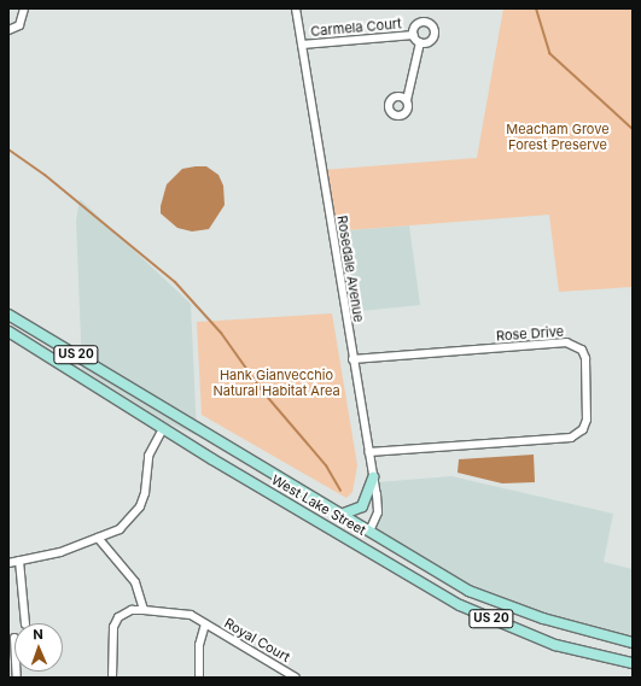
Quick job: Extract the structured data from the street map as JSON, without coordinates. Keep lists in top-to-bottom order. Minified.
{"streets":{"main road":["US 20","West Lake Street"],"street":["Carmela Court","Rosedale Avenue","Rose Drive","Royal Court"]},"crossings":[["Carmela Court","Rosedale Avenue"],["Rosedale Avenue","Rose Drive"],["Rosedale Avenue","West Lake Street"]],"parks":["Meacham Grove Forest Preserve","Hank Gianvecchio Natural Habitat Area"],"north":"top"}
